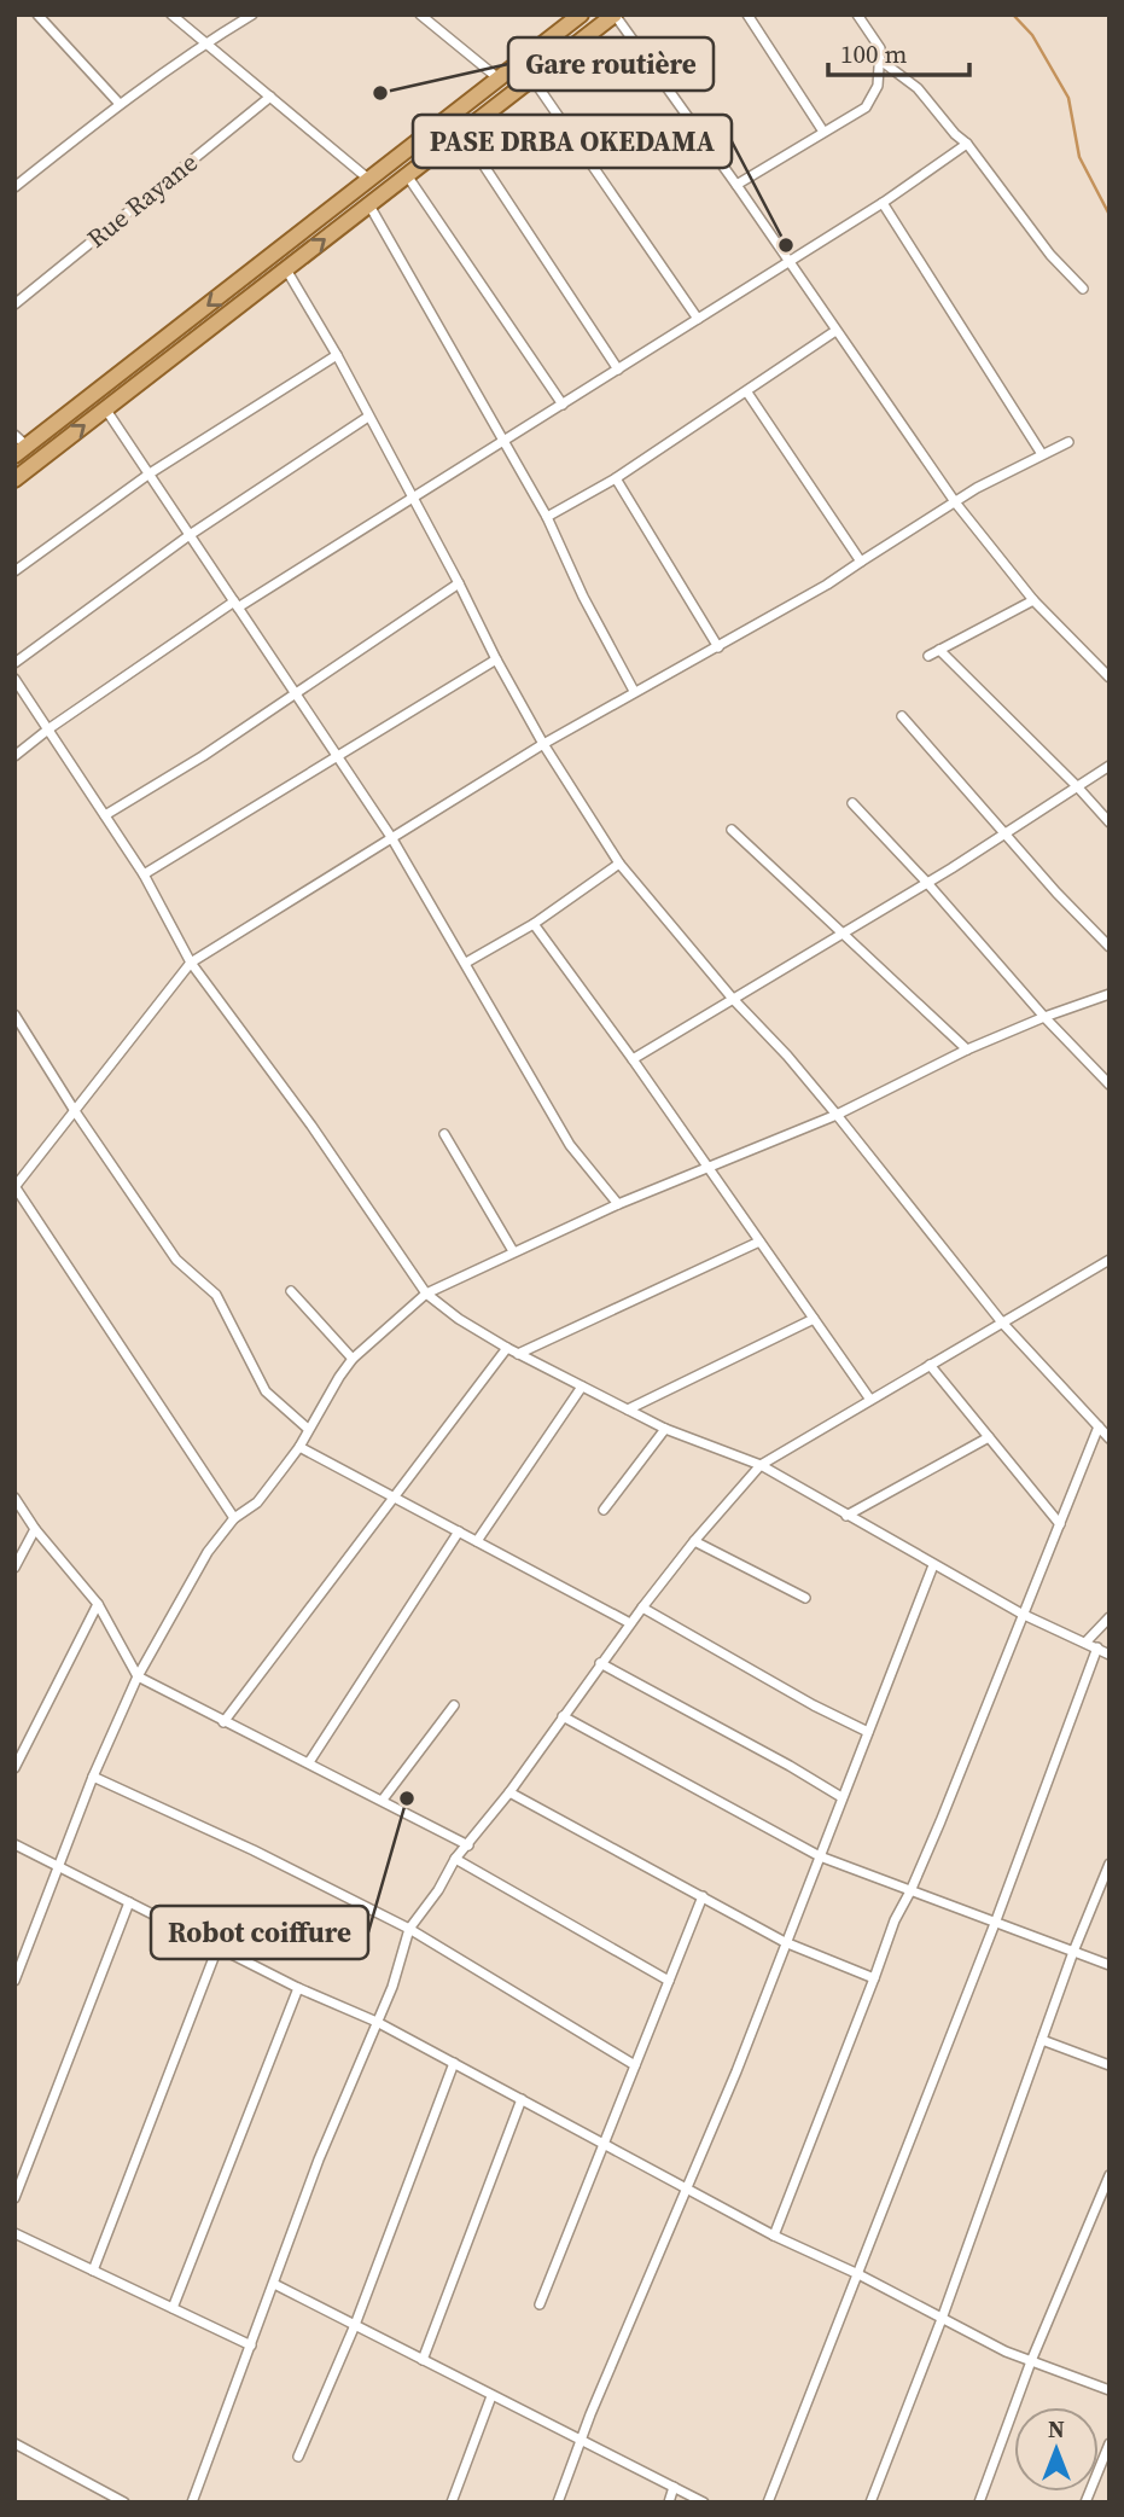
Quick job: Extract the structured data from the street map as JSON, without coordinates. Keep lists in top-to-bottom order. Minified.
{"streets":{"street":["Rue Rayane"]},"places":["Gare routière","PASE DRBA OKEDAMA","Robot coiffure"],"scale_bar":"100 m","north":"top"}
